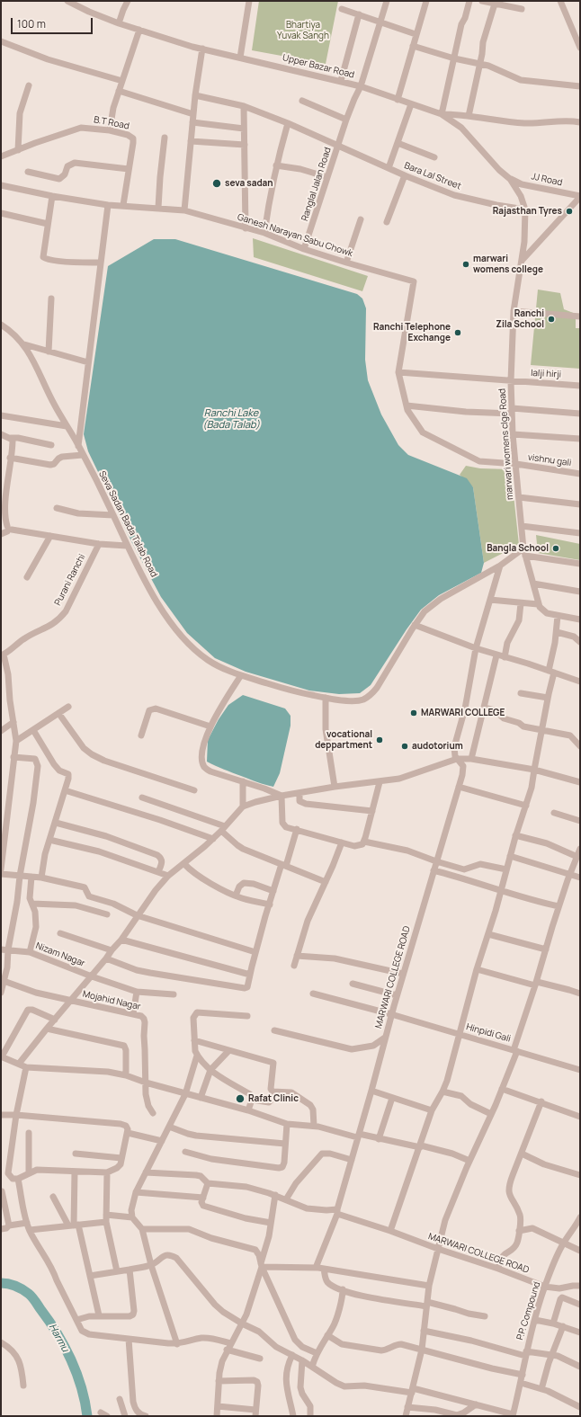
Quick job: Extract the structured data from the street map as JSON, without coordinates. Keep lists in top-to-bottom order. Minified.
{"streets":{"street":["Upper Bazar Road","B.T Road","Bara Lal Street","JJ Road","Ranglal Jalan Road","Ganesh Narayan Sabu Chowk","lalji hirji","marwari womens clge Road","vishnu gali","Seva Sadan Bada Talab Road","Purani Ranchi","Nizam Nagar","MARWARI COLLEGE ROAD","Mojahid Nagar","Hinpidi Gali","P.P. Compound"]},"crossings":[["Upper Bazar Road","Bara Lal Street"],["Upper Bazar Road","JJ Road"],["Upper Bazar Road","Ranglal Jalan Road"],["Upper Bazar Road","marwari womens clge Road"],["B.T Road","Ganesh Narayan Sabu Chowk"],["Bara Lal Street","Ranglal Jalan Road"],["Bara Lal Street","marwari womens clge Road"],["Ranglal Jalan Road","Ganesh Narayan Sabu Chowk"],["Ganesh Narayan Sabu Chowk","lalji hirji"],["Ganesh Narayan Sabu Chowk","vishnu gali"],["lalji hirji","marwari womens clge Road"],["lalji hirji","vishnu gali"],["marwari womens clge Road","vishnu gali"],["Seva Sadan Bada Talab Road","MARWARI COLLEGE ROAD"],["MARWARI COLLEGE ROAD","Hinpidi Gali"],["MARWARI COLLEGE ROAD","P.P. Compound"]],"water":["Ranchi Lake (Bada Talab)","Harmu"],"parks":["Bhartiya Yuvak Sangh"],"places":["seva sadan","Rajasthan Tyres","marwari womens college","Ranchi Zila School","Ranchi Telephone Exchange","Bangla School","MARWARI COLLEGE","vocational deppartment","audotorium","Rafat Clinic"],"scale_bar":"100 m"}
